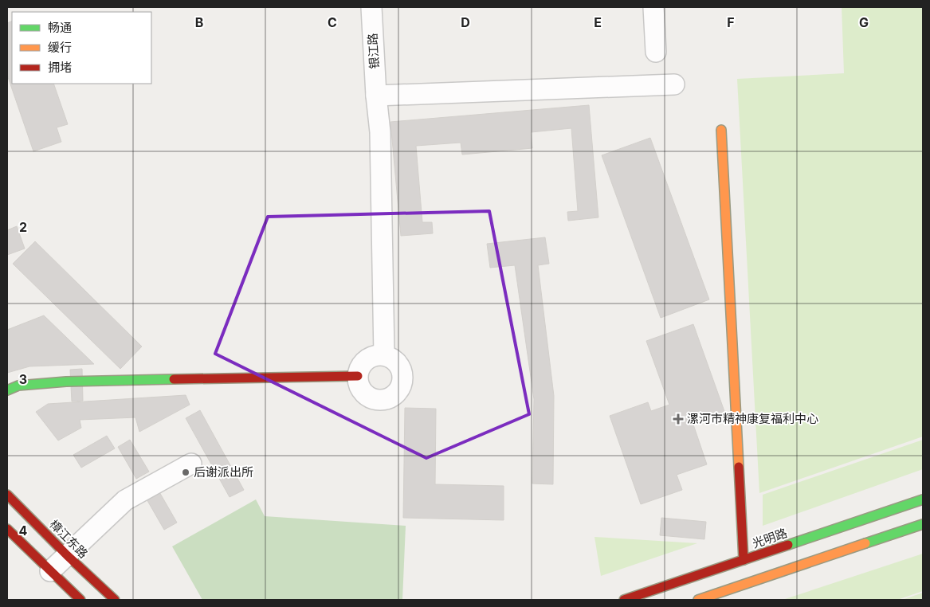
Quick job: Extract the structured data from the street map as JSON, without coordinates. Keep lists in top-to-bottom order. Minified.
{"streets":{"street":["银江路","光明路","樟江东路"]},"places":{"health":["漯河市精神康复福利中心"],"other":["后谢派出所"]},"legend":["畅通","缓行","拥堵"],"grid":{"columns":["B","C","D","E","F","G"],"rows":["2","3","4"]}}
